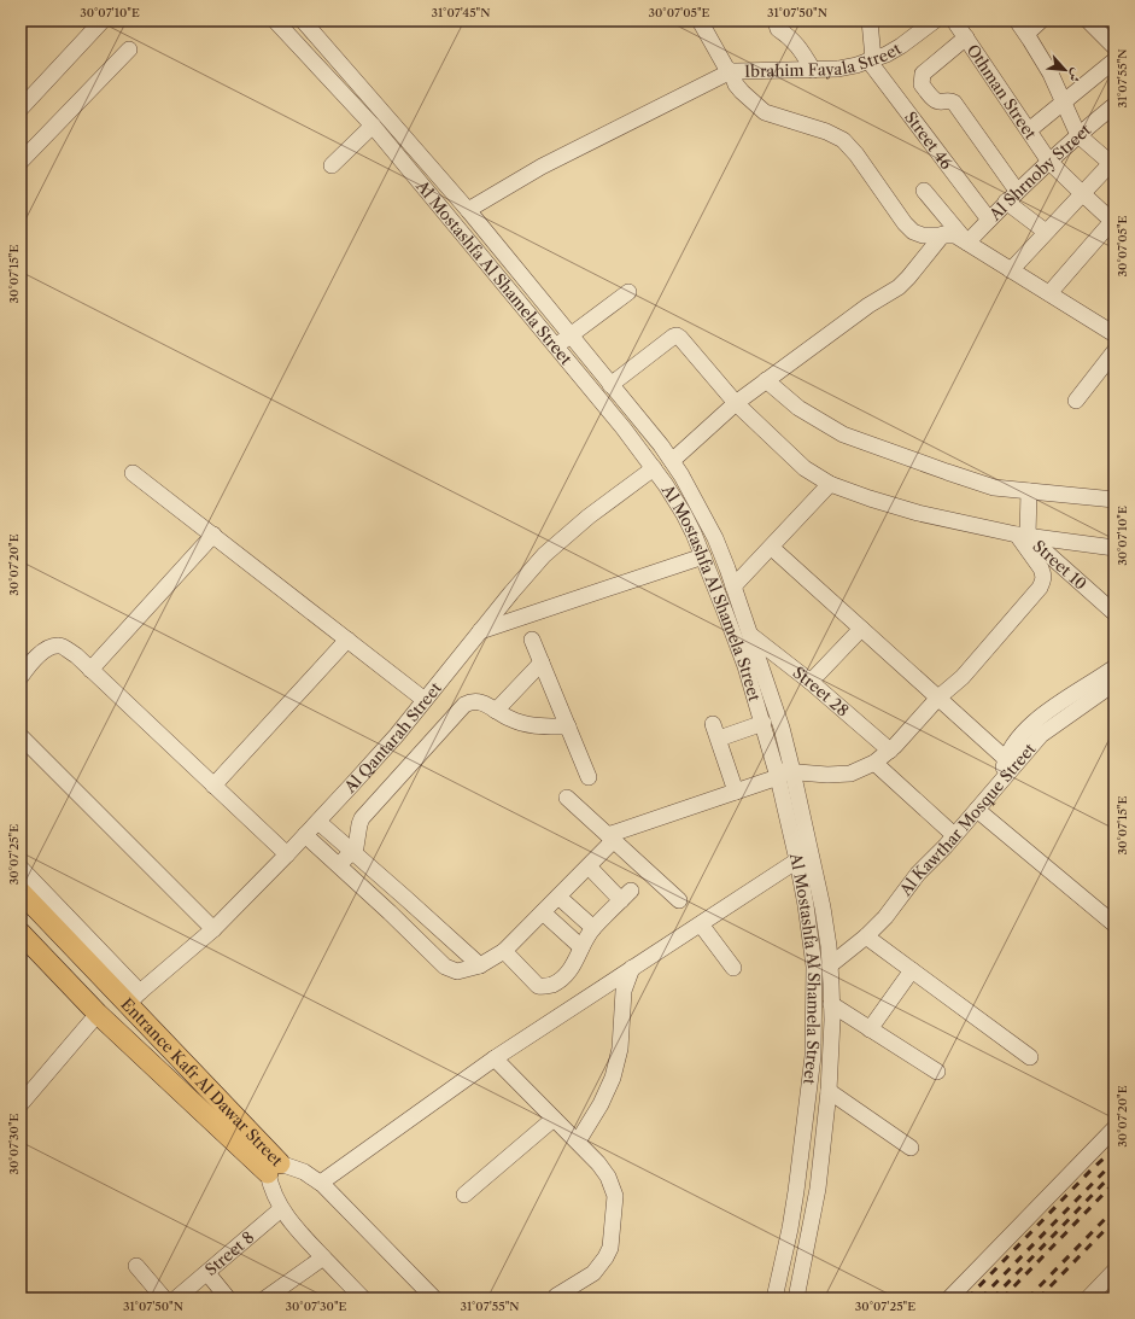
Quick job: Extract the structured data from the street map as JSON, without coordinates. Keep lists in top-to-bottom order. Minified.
{"streets":{"main road":["Entrance Kafr Al Dawar Street"],"street":["Ibrahim Fayala Street","Othman Street","Street 46","Al Shrnoby Street","Al Mostashfa Al Shamela Street","Street 10","Street 28","Al Qantarah Street","Al Kawthar Mosque Street","Street 8"]},"crossings":[["Ibrahim Fayala Street","Street 46"],["Othman Street","Al Shrnoby Street"],["Street 46","Al Shrnoby Street"],["Al Mostashfa Al Shamela Street","Street 28"],["Al Mostashfa Al Shamela Street","Al Qantarah Street"],["Al Mostashfa Al Shamela Street","Al Kawthar Mosque Street"],["Al Qantarah Street","Entrance Kafr Al Dawar Street"],["Entrance Kafr Al Dawar Street","Street 8"]],"north":"bottom right","coordinates":["30°07'10\"E","31°07'45\"N","30°07'05\"E","31°07'50\"N","31°07'55\"N","30°07'15\"E","30°07'20\"E","30°07'25\"E","30°07'30\"E"]}
